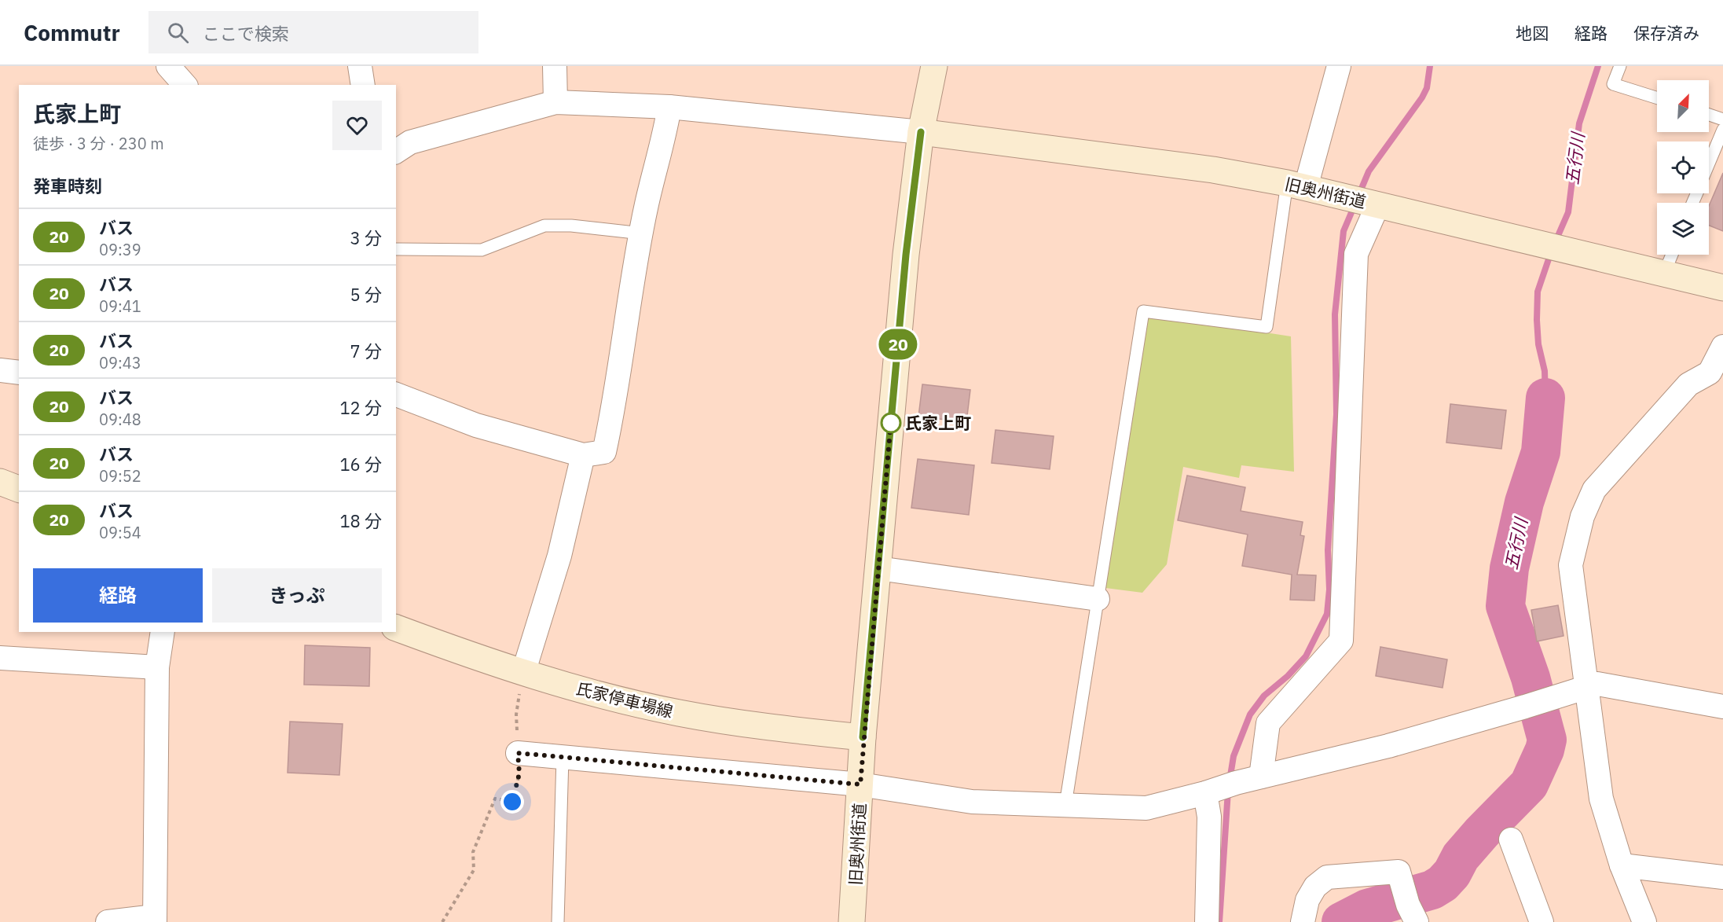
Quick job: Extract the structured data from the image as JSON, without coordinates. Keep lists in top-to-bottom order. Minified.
{"streets":{"main road":["旧奥州街道","氏家停車場線"]},"crossings":[["旧奥州街道","氏家停車場線"]],"water":["五行川"],"places":["氏家上町"],"lines":["bus line 20"],"north":"top right","page":{"header":"Commutr","search":"ここで検索","nav":["地図","経路","保存済み"],"on_map":"20","heading":[["氏家上町","徒歩 · 3 分 · 230 m"],"発車時刻"],"list":[{"mark":"20","name":"バス","note":"09:39","value":"3 分"},{"mark":"20","name":"バス","note":"09:41","value":"5 分"},{"mark":"20","name":"バス","note":"09:43","value":"7 分"},{"mark":"20","name":"バス","note":"09:48","value":"12 分"},{"mark":"20","name":"バス","note":"09:52","value":"16 分"},{"mark":"20","name":"バス","note":"09:54","value":"18 分"}],"buttons":["経路","きっぷ"]}}
